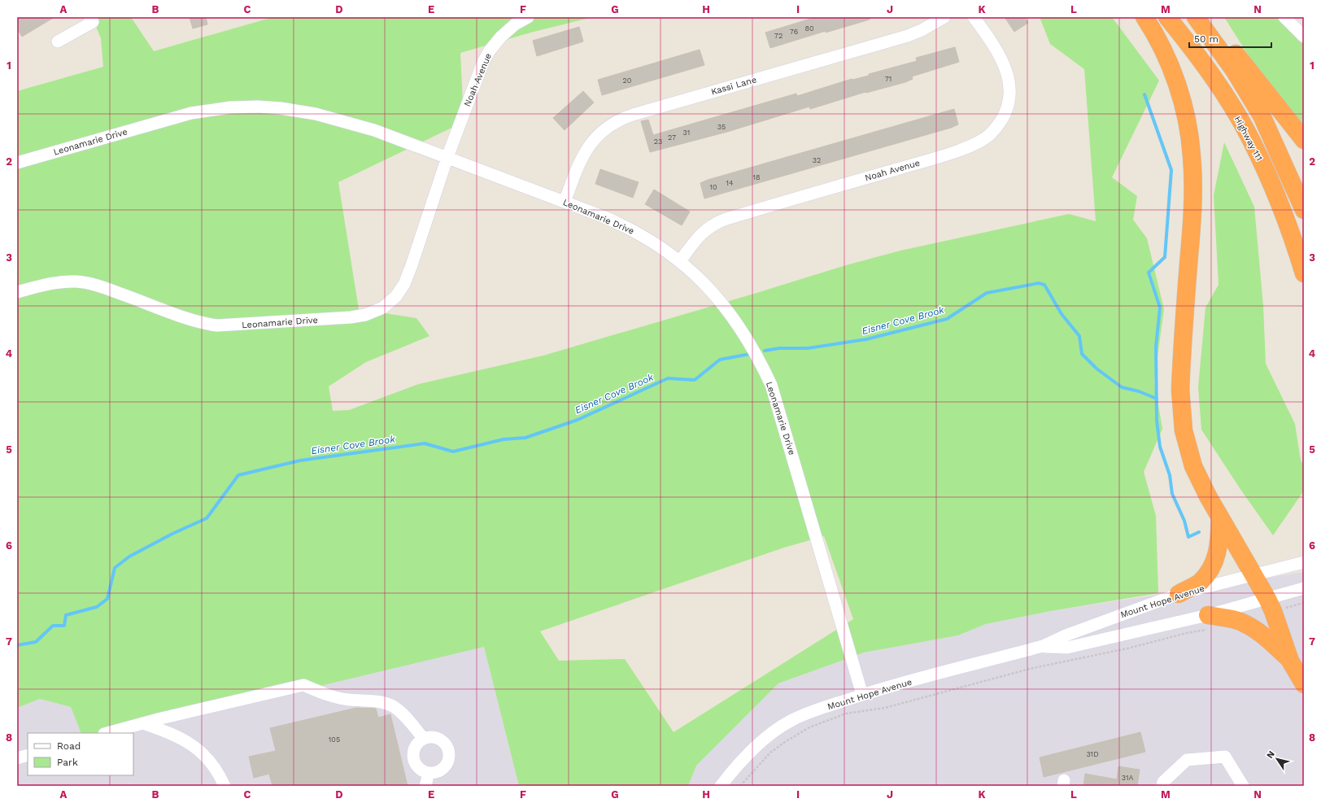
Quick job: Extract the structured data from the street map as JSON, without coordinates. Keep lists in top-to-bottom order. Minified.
{"streets":{"highway":["Highway 111"],"street":["Noah Avenue","Kassi Lane","Leonamarie Drive","Mount Hope Avenue"]},"crossings":[["Noah Avenue","Leonamarie Drive"],["Kassi Lane","Leonamarie Drive"],["Leonamarie Drive","Mount Hope Avenue"]],"water":["Eisner Cove Brook"],"house_numbers":["80","76","72","71","20","35","31","27","23","32","18","14","10","105","31D","31A"],"legend":["Road","Park"],"scale_bar":"50 m","north":"top left","grid":{"columns":["A","B","C","D","E","F","G","H","I","J","K","L","M","N"],"rows":["1","2","3","4","5","6","7","8"]}}
